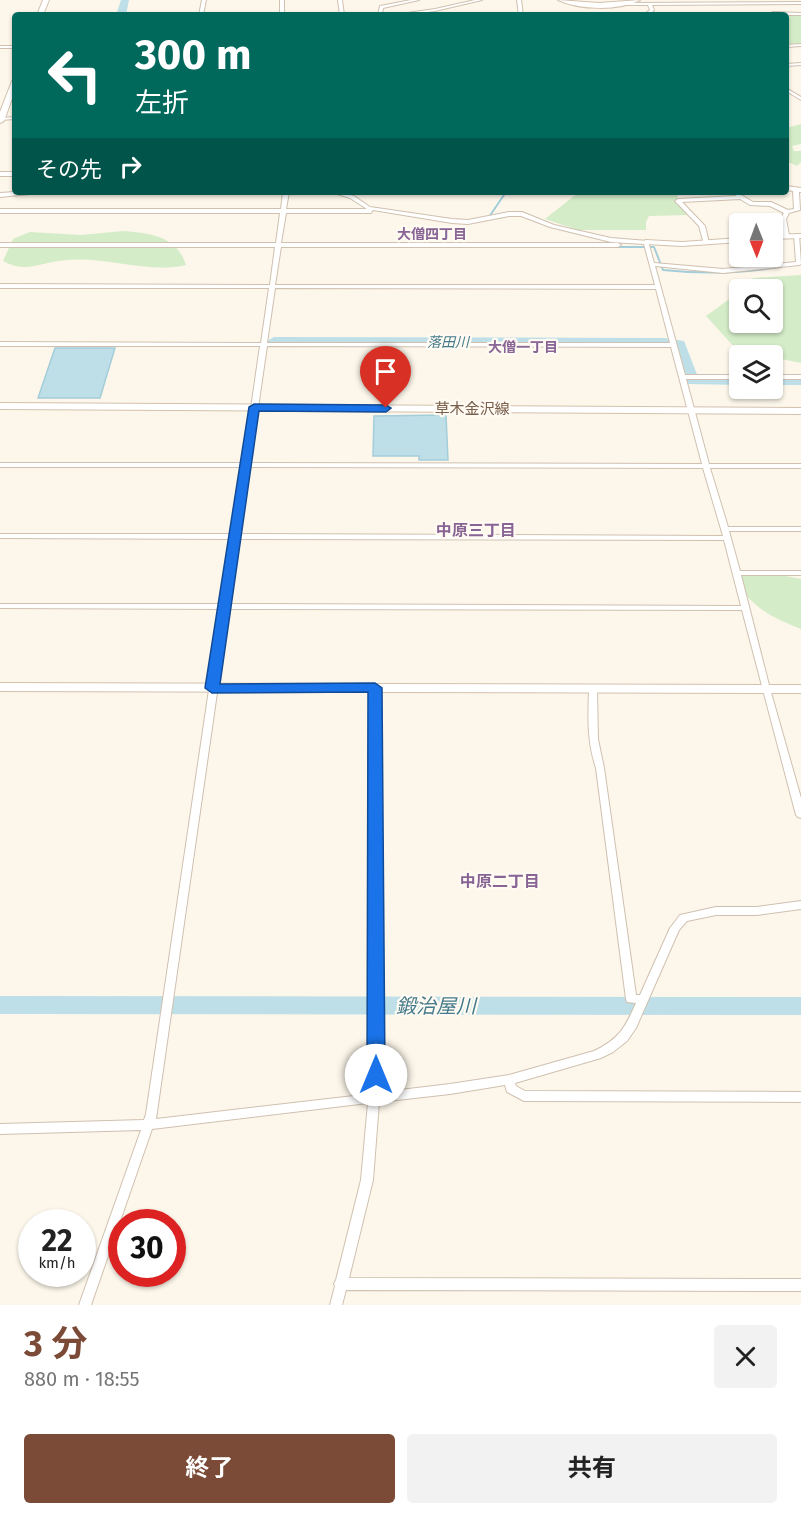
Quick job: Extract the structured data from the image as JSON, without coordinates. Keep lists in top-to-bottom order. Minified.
{"streets":{"street":["草木金沢線"]},"districts":["大僧四丁目","大僧一丁目","中原三丁目","中原二丁目"],"water":["落田川","鍛治屋川"],"north":"bottom","page":{"turn":["300 m","左折"],"then":"その先","speed":"22 km/h","limit":"30","heading":["3 分","880 m · 18:55"],"buttons":["終了","共有"]}}
